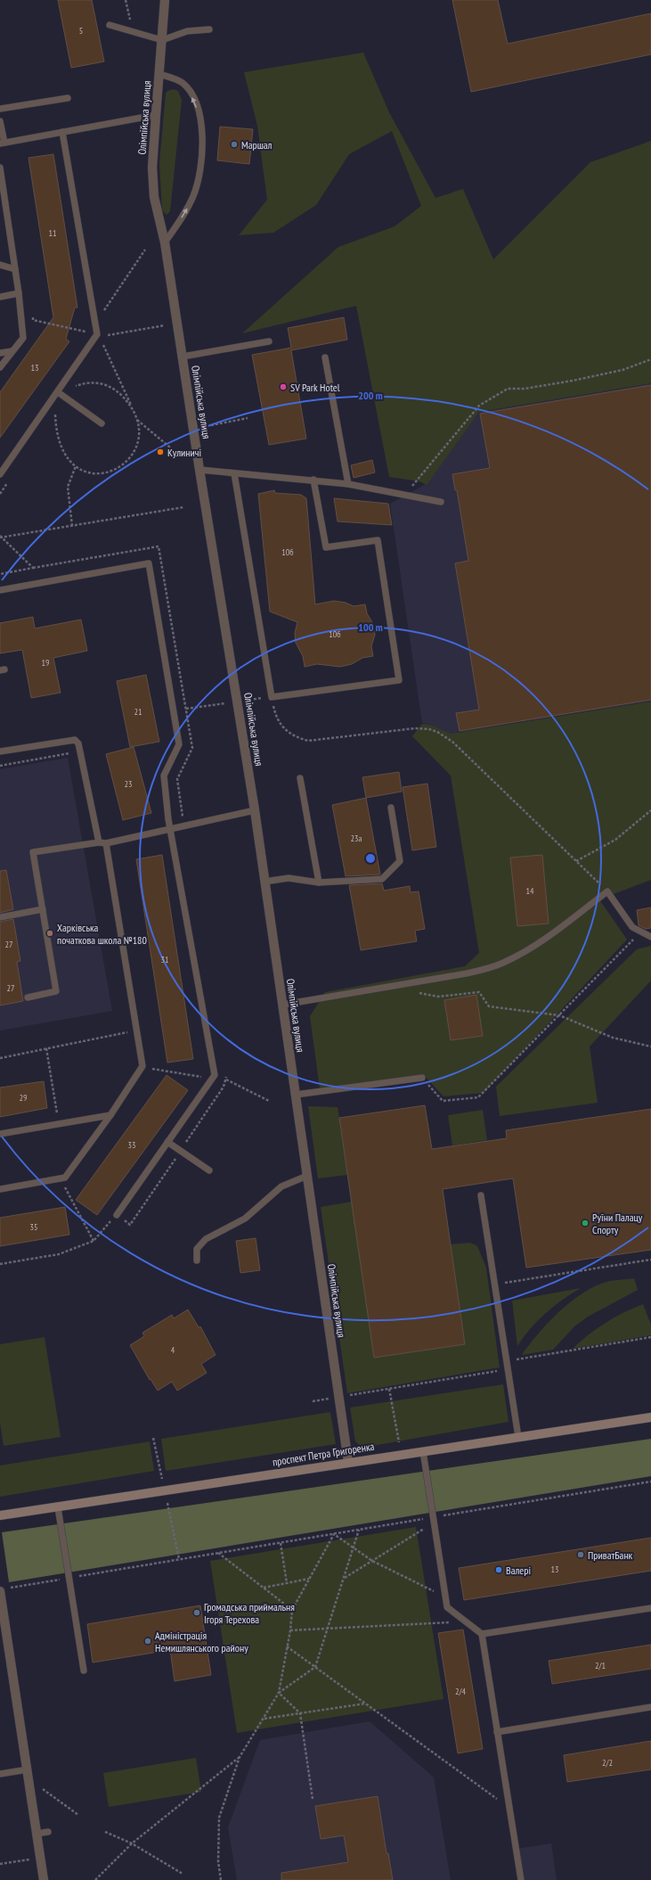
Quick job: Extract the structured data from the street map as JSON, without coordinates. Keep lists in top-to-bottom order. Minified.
{"streets":{"main road":["проспект Петра Григоренка"],"street":["Олімпійська вулиця"]},"crossings":[["Олімпійська вулиця","проспект Петра Григоренка"]],"places":["Маршал","SV Park Hotel","Кулиничі","Харківська початкова школа №180","Руїни Палацу Спорту","ПриватБанк","Валері","Громадська приймальня Ігоря Терехова","Адміністрація Немишлянського району"],"house_numbers":["5","11","13","10б","10б","19","21","23","23а","14","27","31","27","29","33","35","4","13","2/1","2/4","2/2"],"rings":["200 m","100 m"]}
